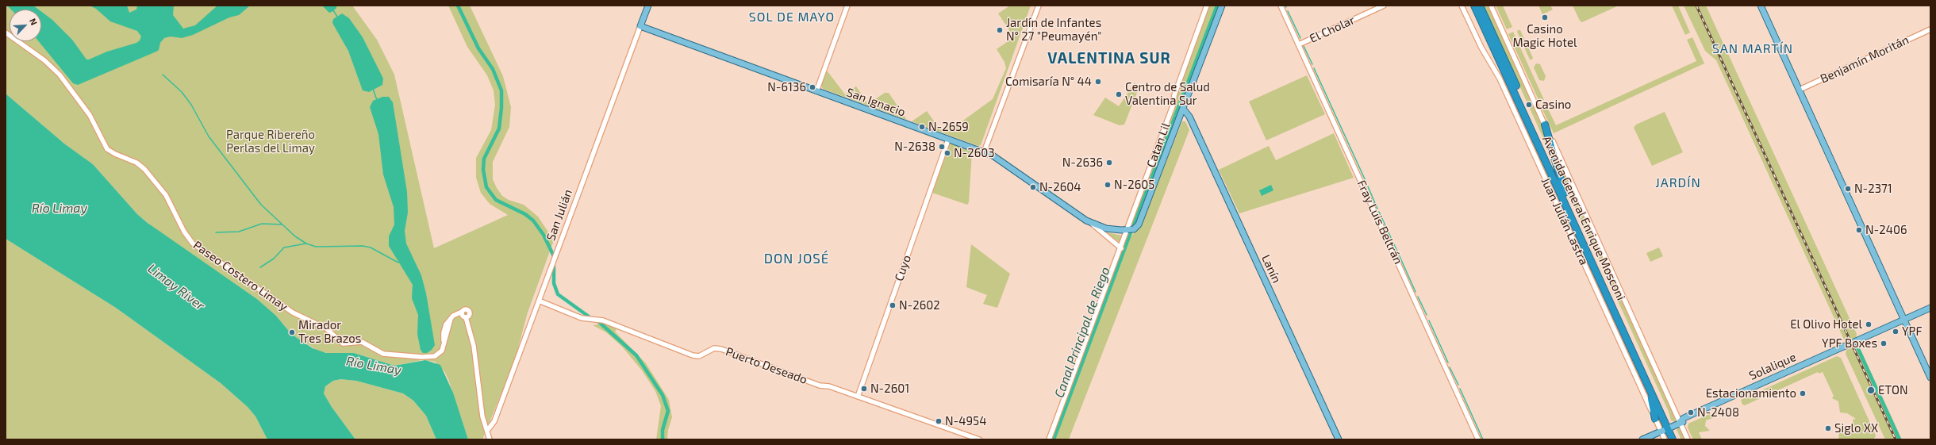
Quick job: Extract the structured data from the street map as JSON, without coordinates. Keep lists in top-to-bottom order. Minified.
{"streets":{"highway":["Avenida General Enrique Mosconi"],"main road":["San Ignacio","San Julián","Lanín","Solalique"],"street":["El Cholar","Benjamín Moritán","Catan Lil","Juan Julián Lastra","Fray Luis Beltrán","Cuyo","Paseo Costero Limay","Puerto Deseado"]},"crossings":[["El Cholar","Fray Luis Beltrán"],["San Ignacio","Catan Lil"],["San Ignacio","San Julián"],["San Ignacio","Cuyo"],["San Julián","Paseo Costero Limay"],["San Julián","Puerto Deseado"],["Avenida General Enrique Mosconi","Solalique"],["Juan Julián Lastra","Solalique"],["Cuyo","Puerto Deseado"]],"districts":["SOL DE MAYO","SAN MARTÍN","VALENTINA SUR","JARDÍN","DON JOSÉ"],"water":["Río Limay","Limay River","Canal Principal de Riego"],"parks":["Parque Ribereño Perlas del Limay"],"places":["Casino Magic Hotel","Jardín de Infantes N° 27 \"Peumayén\"","Comisaría N° 44","N-6136","Centro de Salud Valentina Sur","Casino","N-2659","N-2638","N-2603","N-2636","N-2605","N-2604","N-2371","N-2406","N-2602","El Olivo Hotel","YPF","Mirador Tres Brazos","YPF Boxes","N-2601","ETON","Estacionamiento","N-2408","N-4954","Siglo XX"],"north":"top right"}
